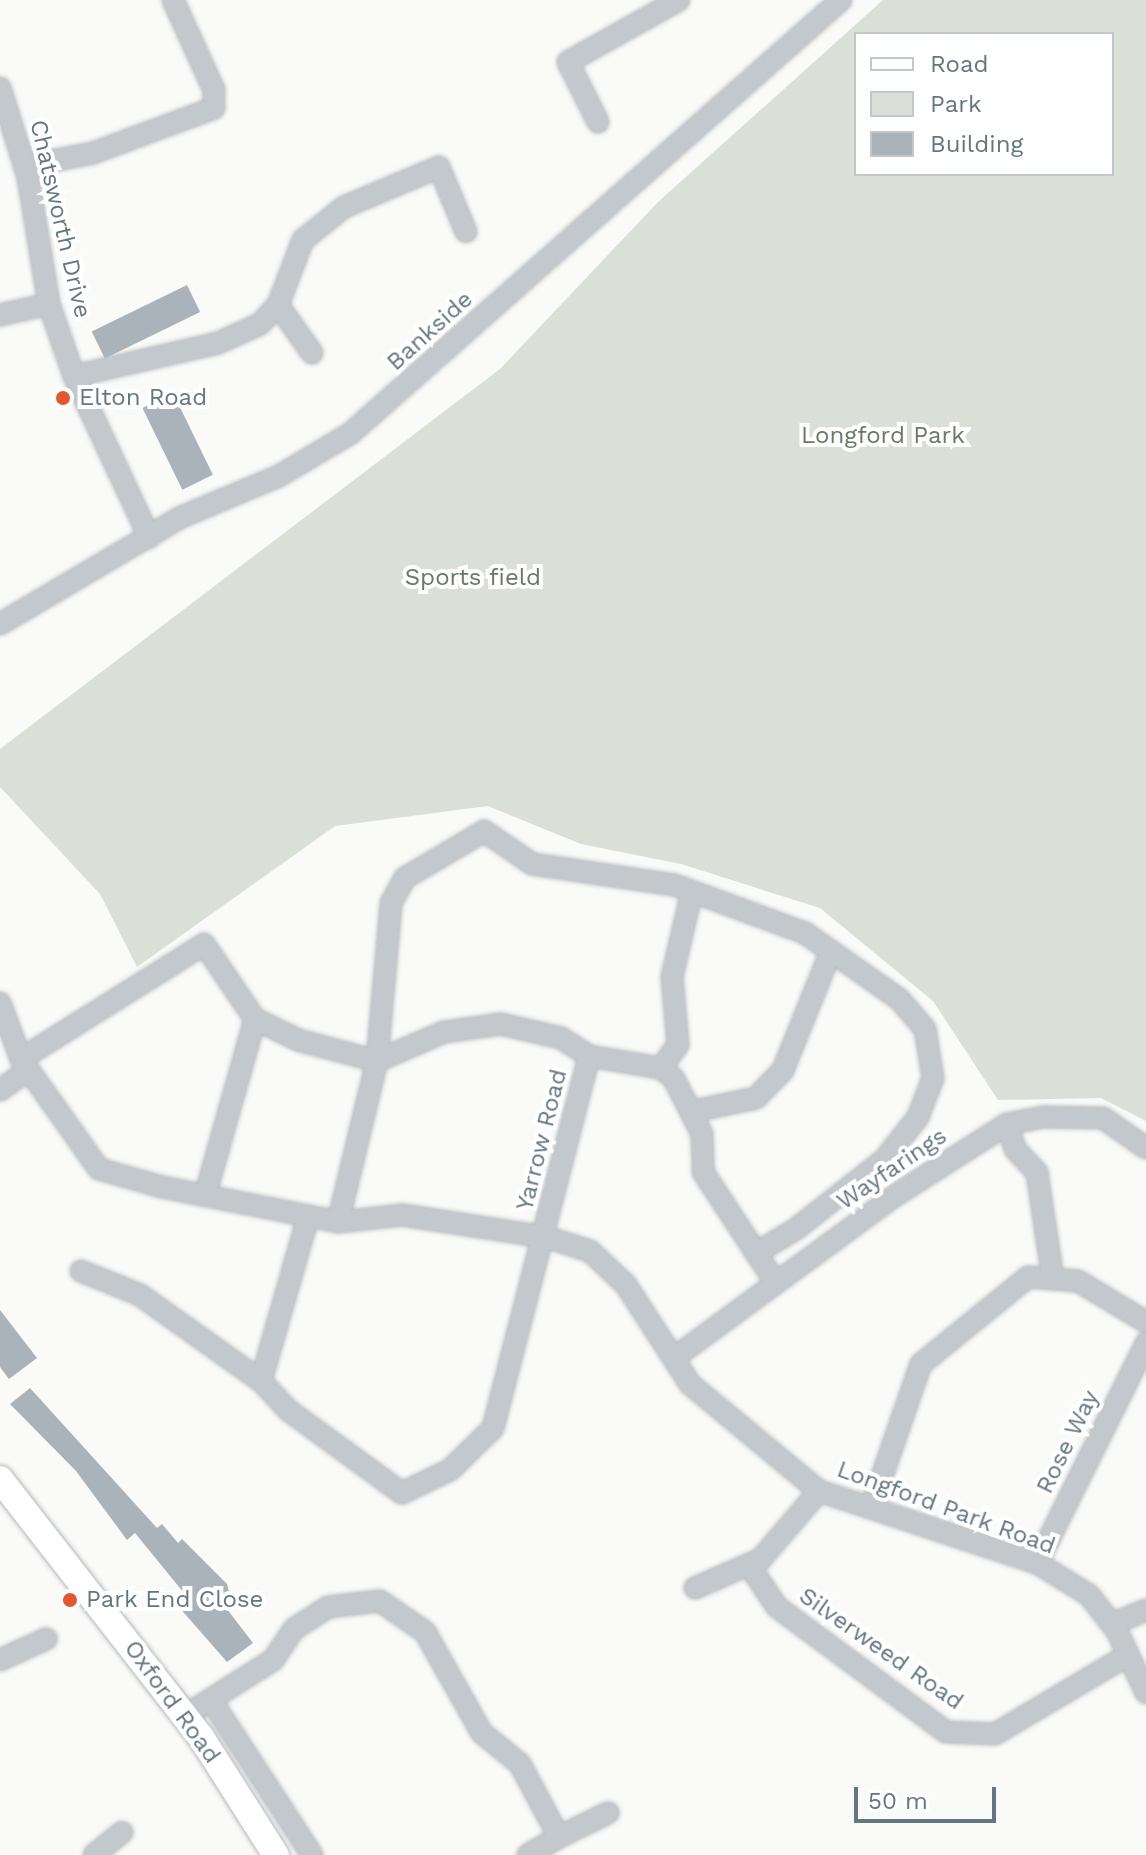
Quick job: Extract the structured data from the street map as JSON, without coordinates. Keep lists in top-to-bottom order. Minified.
{"streets":{"main road":["Oxford Road"],"street":["Chatsworth Drive","Bankside","Yarrow Road","Wayfarings","Rose Way","Longford Park Road","Silverweed Road"]},"crossings":[["Chatsworth Drive","Bankside"],["Yarrow Road","Longford Park Road"],["Wayfarings","Longford Park Road"],["Rose Way","Longford Park Road"],["Longford Park Road","Silverweed Road"]],"parks":["Longford Park","Sports field"],"places":["Elton Road","Park End Close"],"legend":["Road","Park","Building"],"scale_bar":"50 m"}
